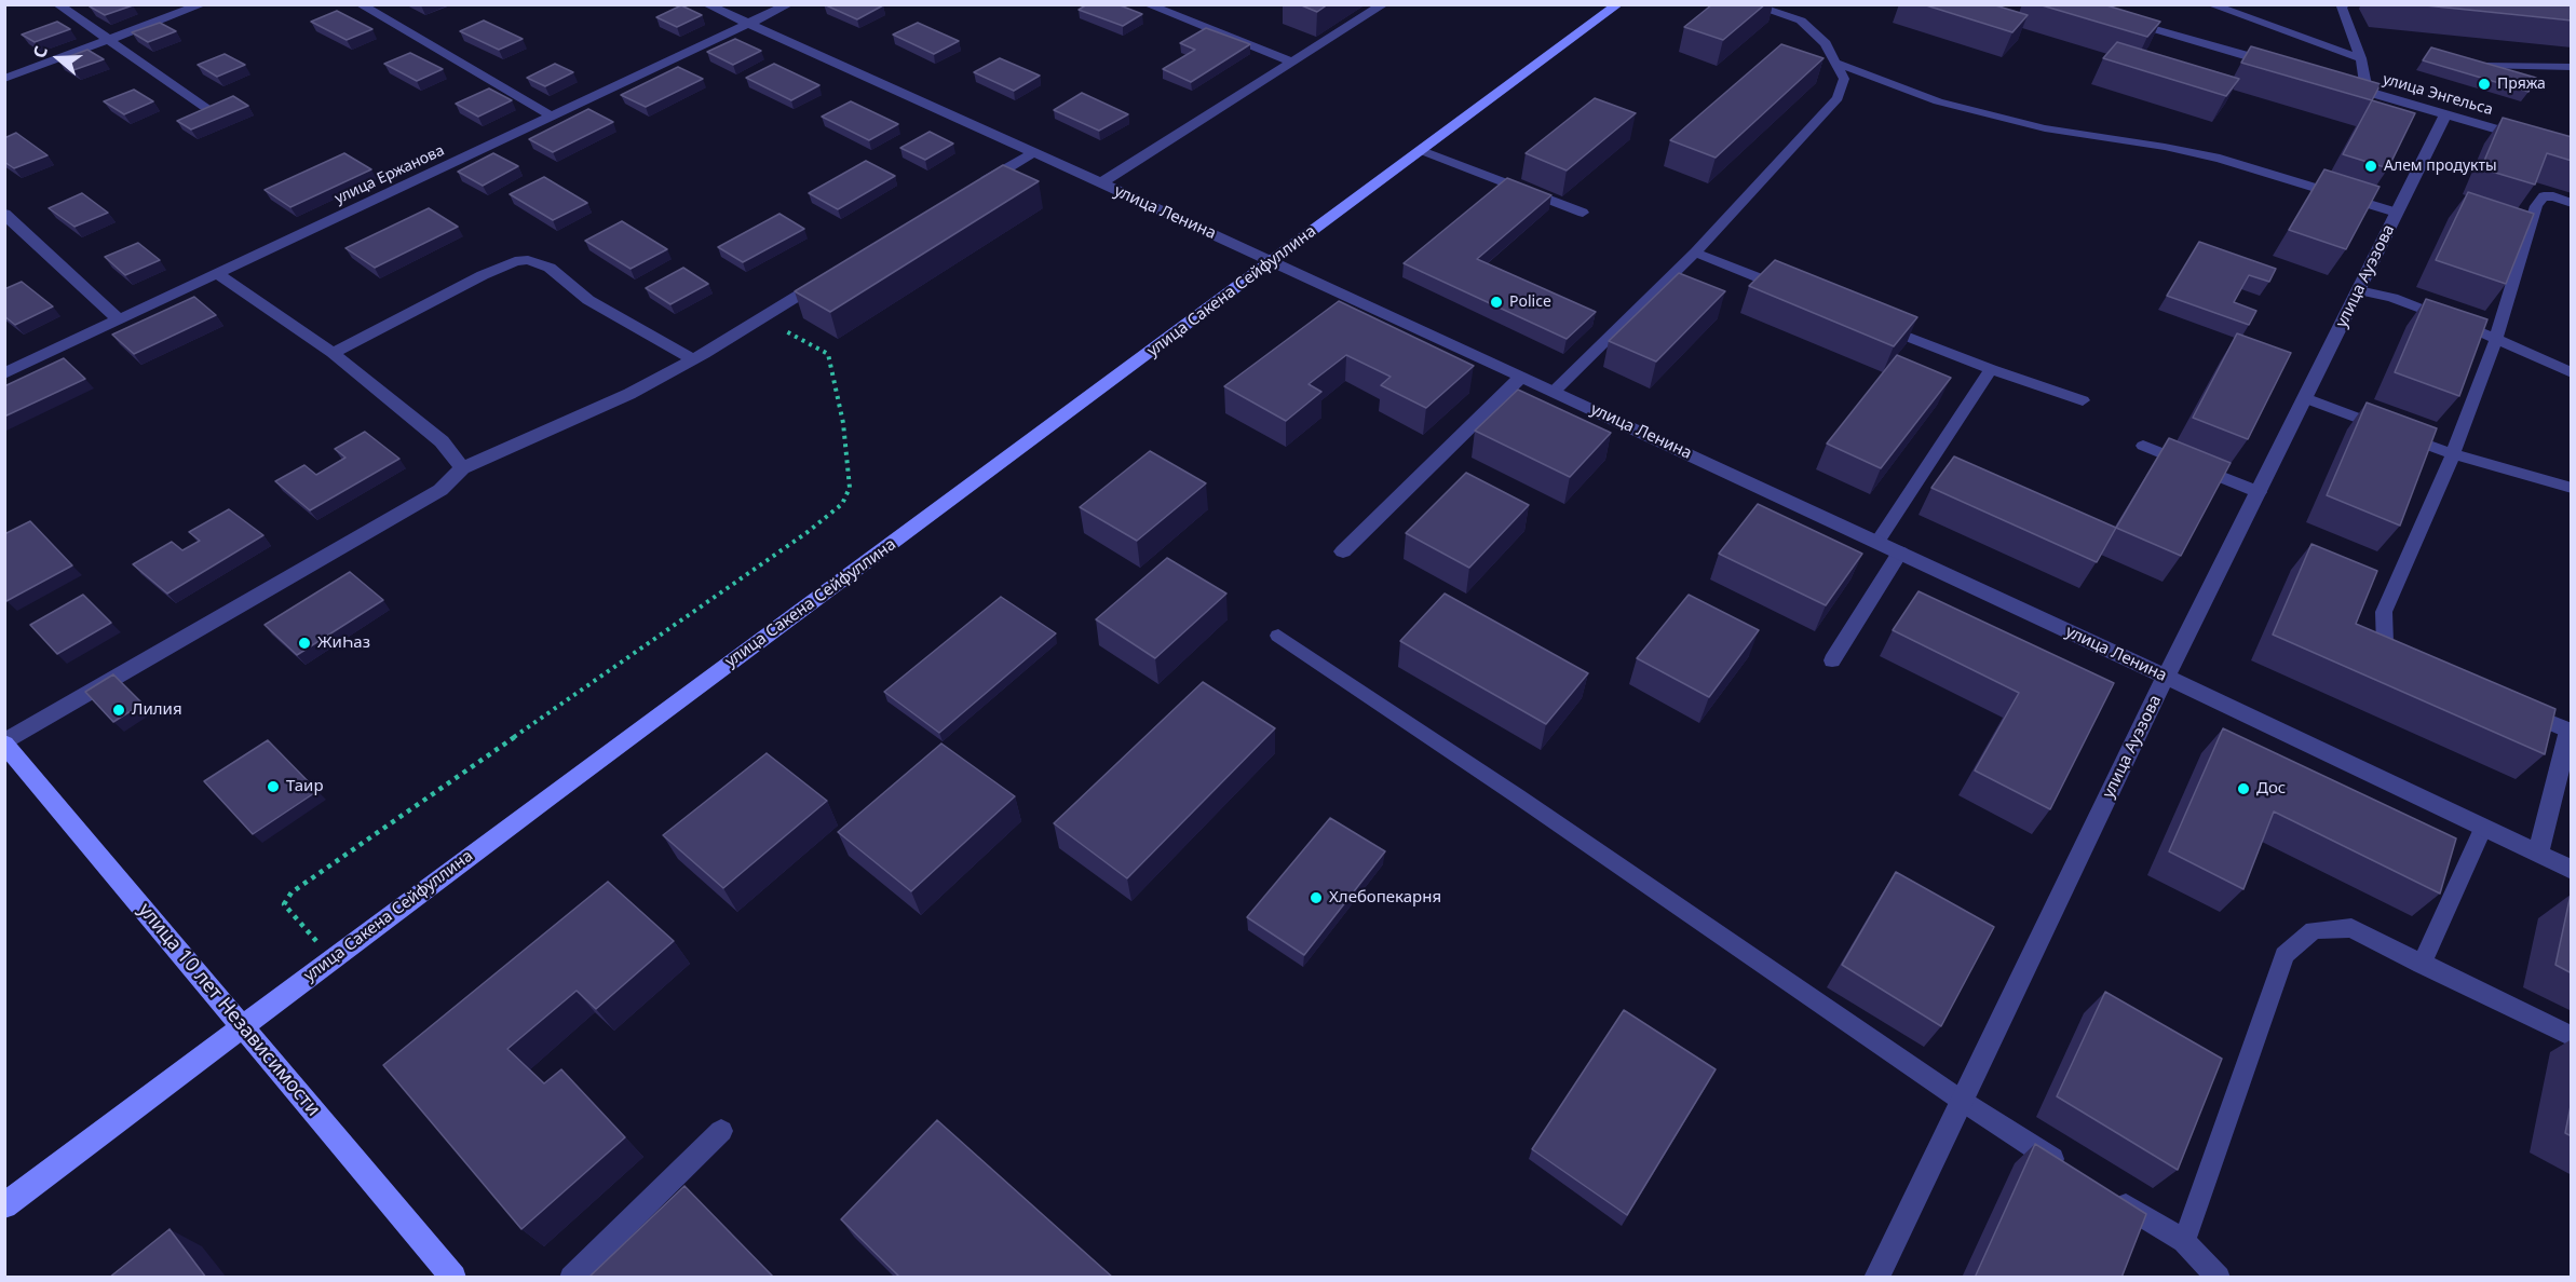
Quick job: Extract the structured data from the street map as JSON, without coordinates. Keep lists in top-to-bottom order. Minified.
{"streets":{"street":["улица Энгельса","улица Ержанова","улица Ленина","улица Ауэзова","улица Сакена Сейфуллина","улица 10 лет Независимости"]},"crossings":[["улица Энгельса","улица Ауэзова"],["улица Ержанова","улица Ленина"],["улица Ленина","улица Ауэзова"],["улица Ленина","улица Сакена Сейфуллина"],["улица Сакена Сейфуллина","улица 10 лет Независимости"]],"places":["Пряжа","Алем продукты","Police","ЖиҺаз","Лилия","Таир","Дос","Хлебопекарня"],"north":"left"}
